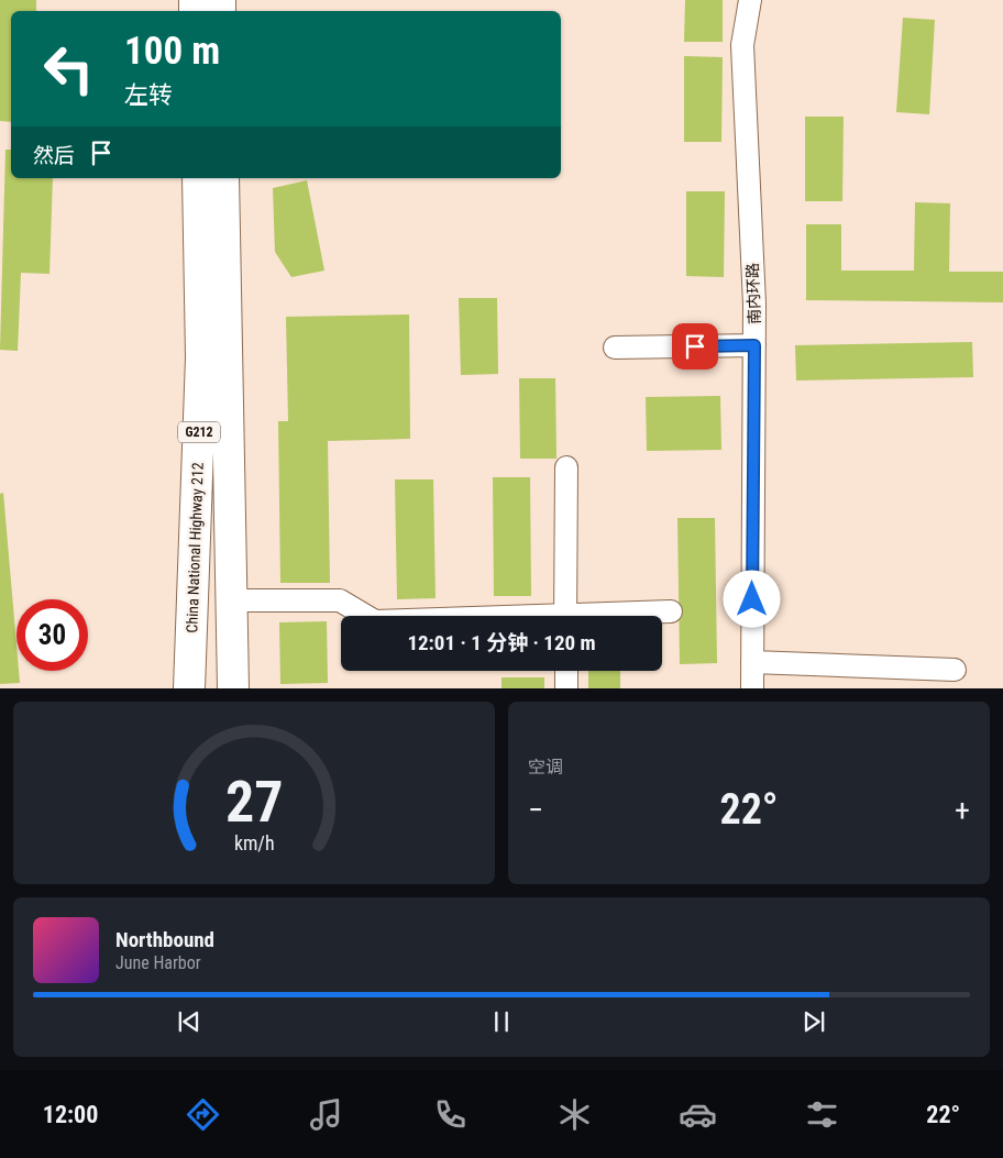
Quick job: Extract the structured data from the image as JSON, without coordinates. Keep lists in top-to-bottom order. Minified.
{"streets":{"highway":["G212","China National Highway 212"],"street":["南内环路"]},"page":{"turn":["100 m","左转"],"then":"然后","limit":"30","trip":"12:01 · 1 分钟 · 120 m","tile":"空调","heat":["−","22°","+"],"song":["Northbound","June Harbor"],"tabs":["12:00","22°"],"gauge":["27","km/h"]}}
